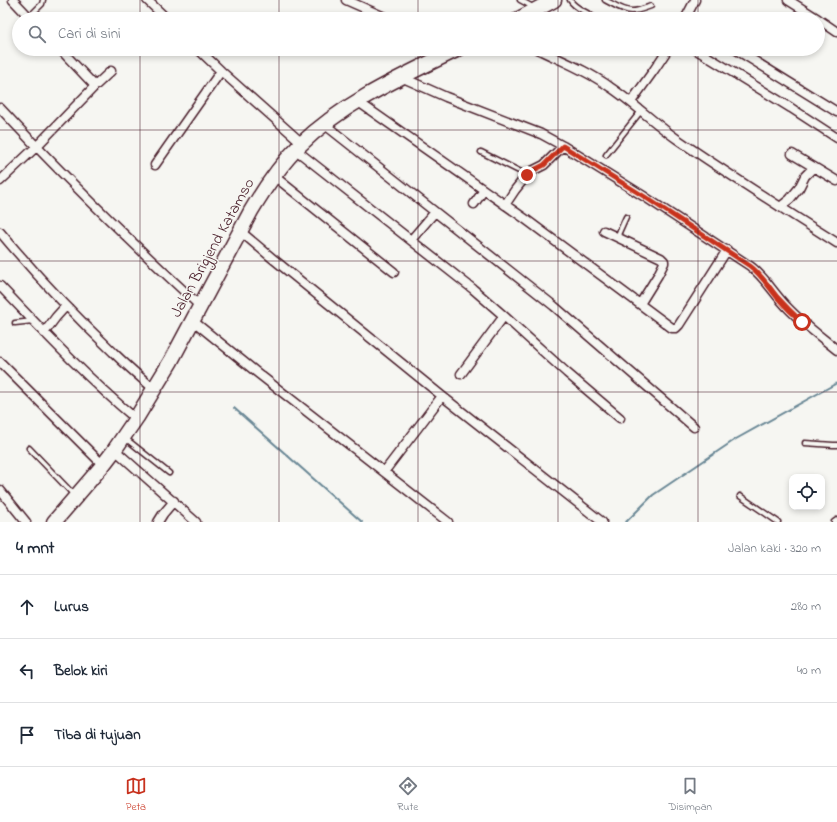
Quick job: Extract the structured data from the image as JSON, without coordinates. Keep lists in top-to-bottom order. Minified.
{"streets":{"highway":["Jalan Brigjend Katamso"]},"page":{"search":"Cari di sini","heading":["4 mnt","Jalan kaki · 320 m"],"list":[["Lurus","280 m"],["Belok kiri","40 m"],"Tiba di tujuan"],"nav":["Peta","Rute","Disimpan"]}}
